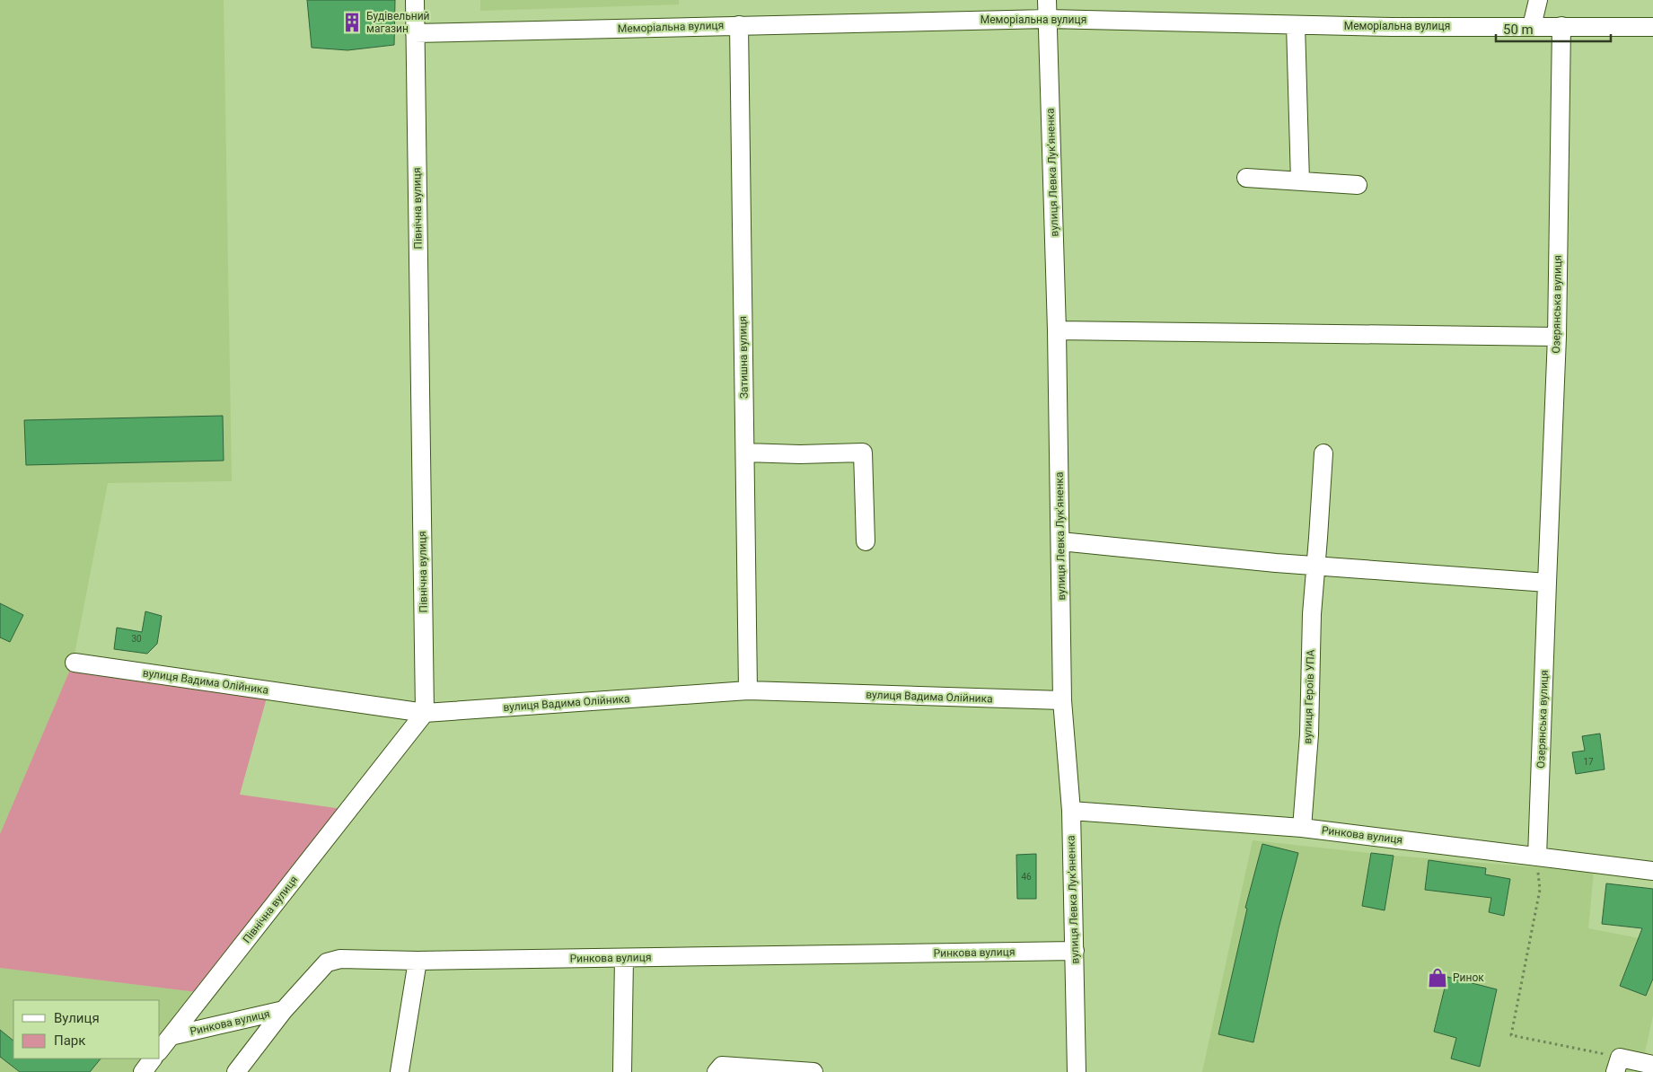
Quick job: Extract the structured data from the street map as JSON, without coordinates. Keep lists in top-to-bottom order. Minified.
{"streets":{"street":["Меморіальна вулиця","вулиця Левка Лук'яненка","Північна вулиця","Озерянська вулиця","Затишна вулиця","вулиця Вадима Олійника","вулиця Героїв УПА","Ринкова вулиця"]},"crossings":[["Меморіальна вулиця","вулиця Левка Лук'яненка"],["Меморіальна вулиця","Північна вулиця"],["Меморіальна вулиця","Озерянська вулиця"],["Меморіальна вулиця","Затишна вулиця"],["вулиця Левка Лук'яненка","вулиця Вадима Олійника"],["вулиця Левка Лук'яненка","Ринкова вулиця"],["Північна вулиця","вулиця Вадима Олійника"],["Північна вулиця","Ринкова вулиця"],["Озерянська вулиця","Ринкова вулиця"],["Затишна вулиця","вулиця Вадима Олійника"],["вулиця Героїв УПА","Ринкова вулиця"]],"places":{"building":["Будівельний магазин"],"shop":["Ринок"]},"house_numbers":["30","17","46"],"legend":["Вулиця","Парк"],"scale_bar":"50 m"}
